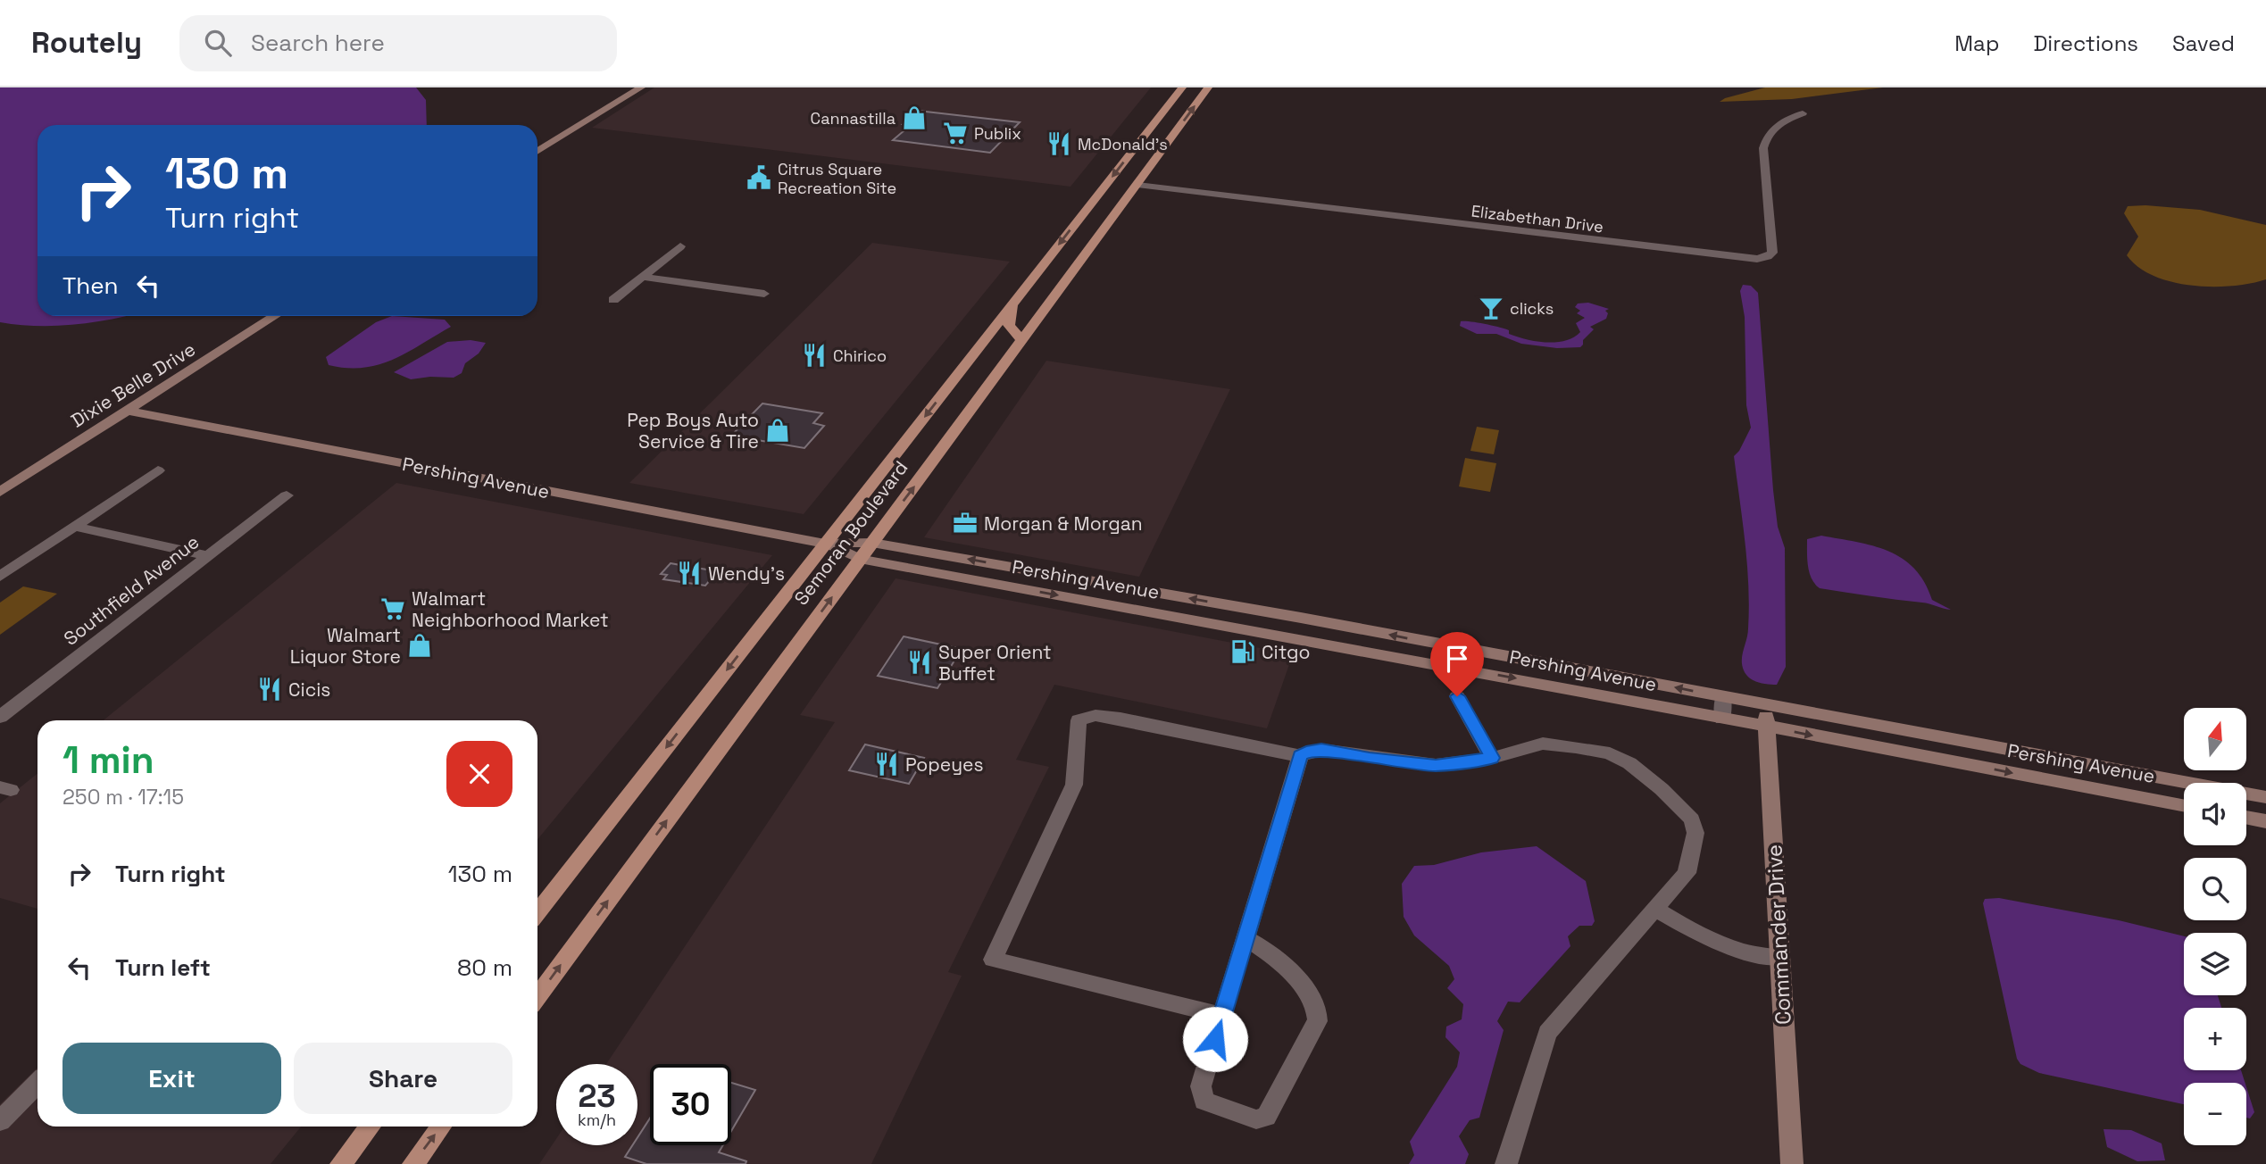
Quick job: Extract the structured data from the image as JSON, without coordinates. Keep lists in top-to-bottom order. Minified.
{"streets":{"main road":["Semoran Boulevard"],"street":["Elizabethan Drive","Dixie Belle Drive","Pershing Avenue","Southfield Avenue","Commander Drive"]},"crossings":[["Elizabethan Drive","Semoran Boulevard"],["Dixie Belle Drive","Pershing Avenue"],["Pershing Avenue","Semoran Boulevard"],["Pershing Avenue","Commander Drive"]],"places":{"shop":["Cannastilla","Pep Boys Auto Service & Tire","Walmart Liquor Store"],"supermarket":["Publix","Walmart Neighborhood Market"],"restaurant":["McDonald's","Chirico","Wendy's","Super Orient Buffet","Cicis","Popeyes"],"public building":["Citrus Square Recreation Site"],"bar":["clicks"],"office":["Morgan & Morgan"],"fuel station":["Citgo"]},"north":"top","page":{"header":"Routely","search":"Search here","nav":["Map","Directions","Saved"],"turn":["130 m","Turn right"],"then":"Then","map_buttons":["+","−"],"heading":["1 min","250 m · 17:15"],"list":[{"name":"Turn right","value":"130 m"},{"name":"Turn left","value":"80 m"}],"buttons":["Exit","Share"],"speed":"23 km/h","limit":"30"}}
